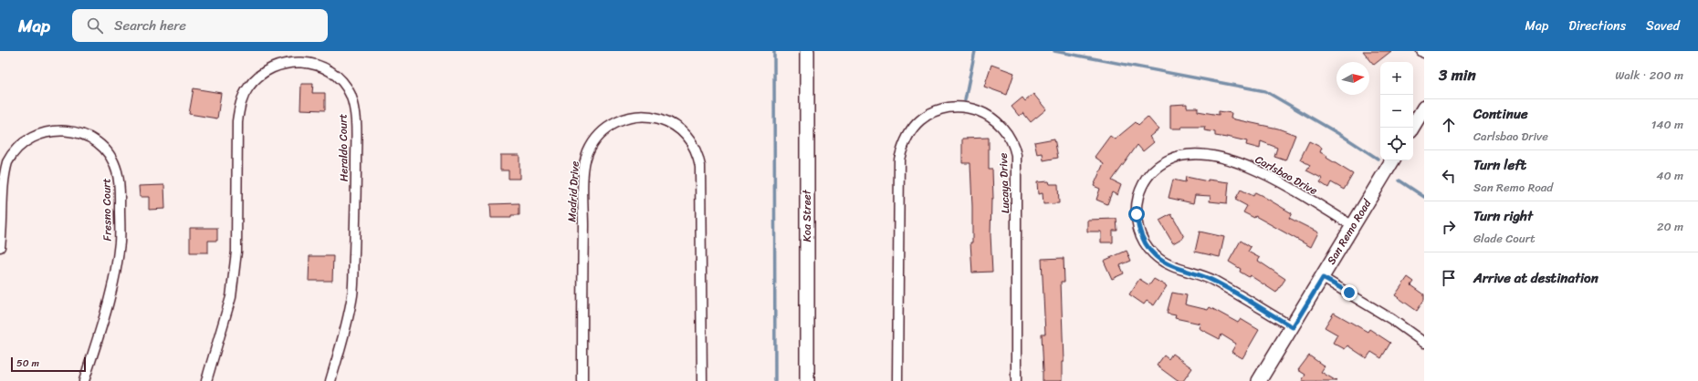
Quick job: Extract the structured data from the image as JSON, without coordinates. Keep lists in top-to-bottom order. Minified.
{"streets":{"main road":["Koa Street","San Remo Road"],"street":["Heraldo Court","Carlsbao Drive","Lucaya Drive","Madrid Drive","Fresno Court"]},"crossings":[["Carlsbao Drive","San Remo Road"]],"scale_bar":"50 m","north":"right","page":{"header":"Map","search":"Search here","nav":["Map","Directions","Saved"],"heading":["3 min","Walk · 200 m"],"map_buttons":["+","−"],"list":[["Continue","Carlsbao Drive","140 m"],["Turn left","San Remo Road","40 m"],["Turn right","Glade Court","20 m"],"Arrive at destination"],"scale":"50 m"}}
